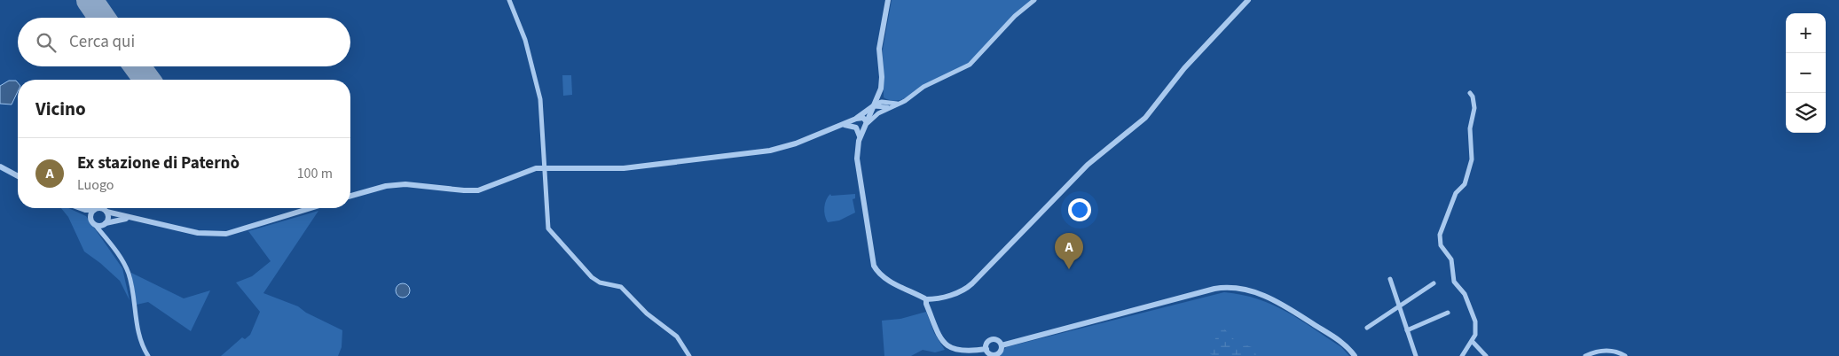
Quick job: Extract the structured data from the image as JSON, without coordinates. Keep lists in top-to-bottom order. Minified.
{"page":{"map_buttons":["+","−"],"search":"Cerca qui","heading":"Vicino","list":[{"mark":"A","name":"Ex stazione di Paternò","note":"Luogo","value":"100 m"}],"pins":"A"}}
